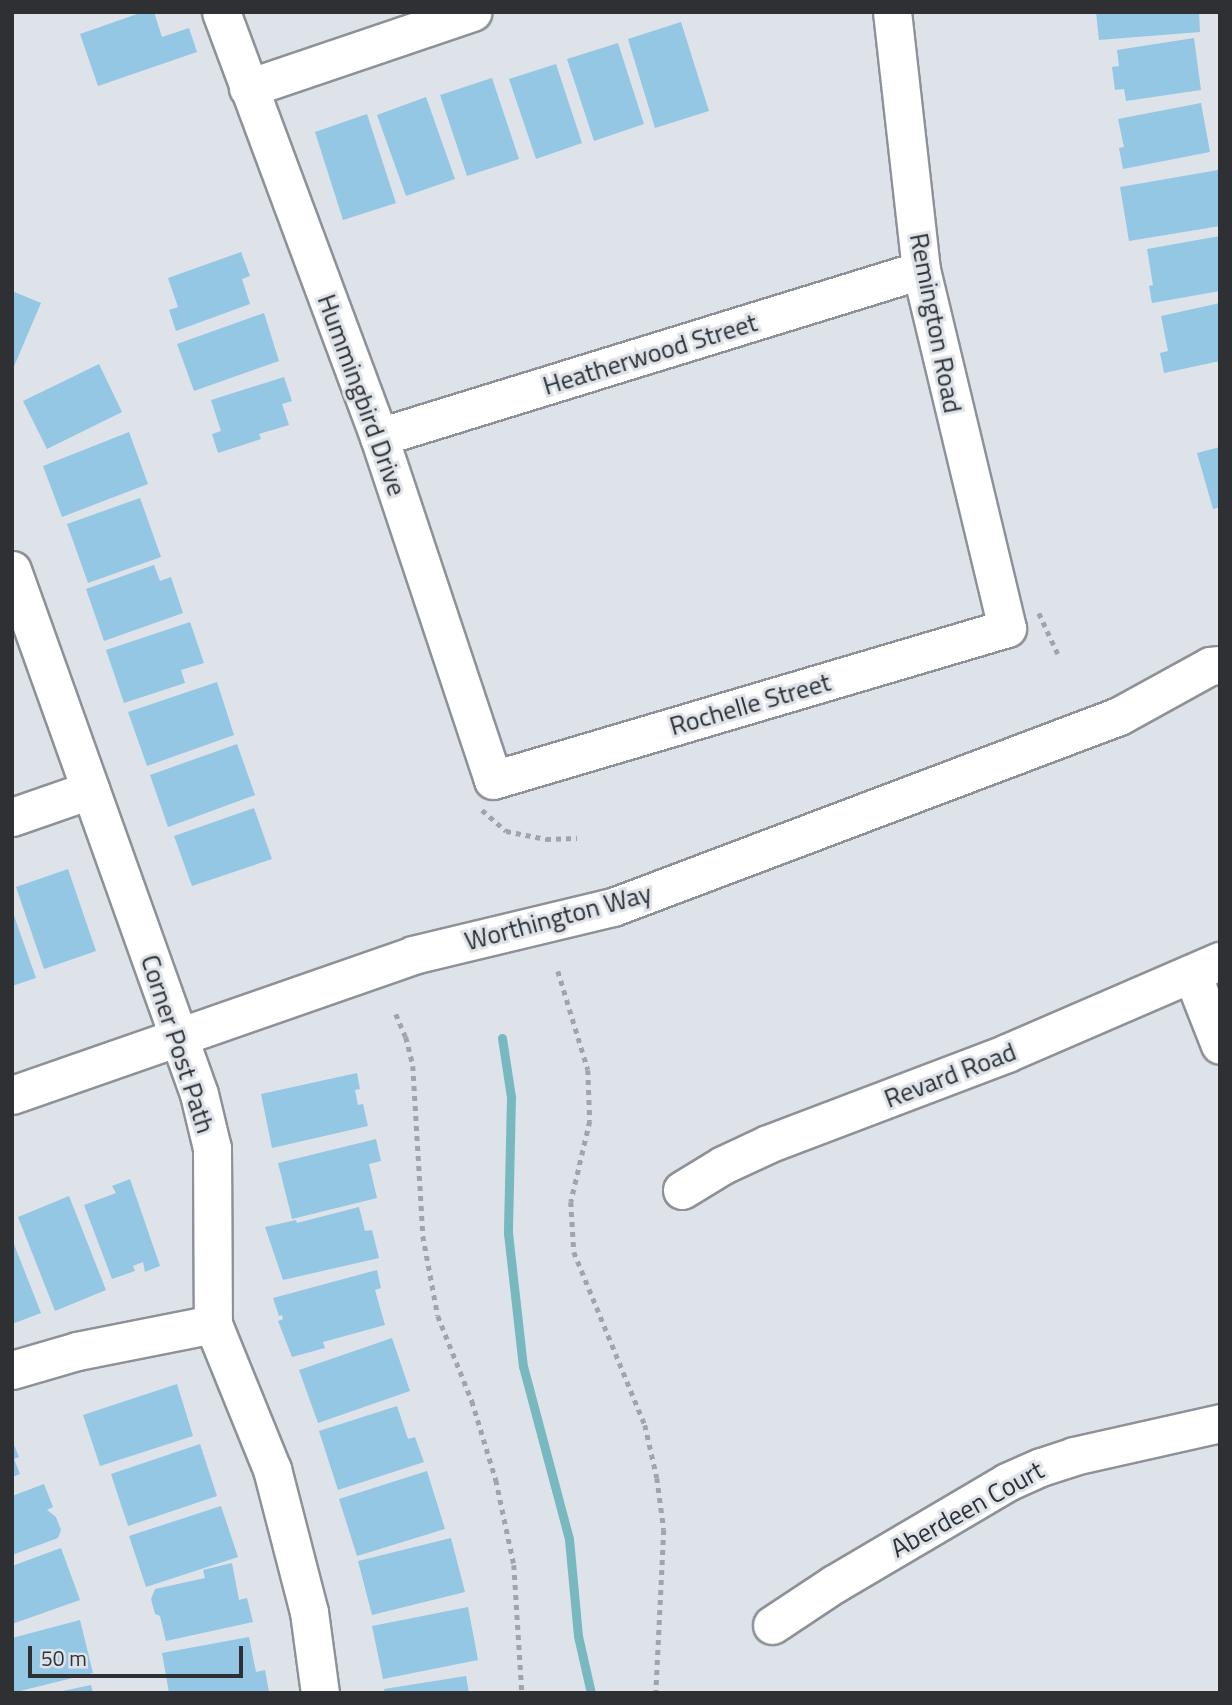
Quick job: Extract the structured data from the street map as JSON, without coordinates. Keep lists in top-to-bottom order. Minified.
{"streets":{"street":["Remington Road","Heatherwood Street","Hummingbird Drive","Rochelle Street","Worthington Way","Corner Post Path","Revard Road","Aberdeen Court"]},"crossings":[["Remington Road","Heatherwood Street"],["Remington Road","Rochelle Street"],["Heatherwood Street","Hummingbird Drive"],["Hummingbird Drive","Rochelle Street"],["Worthington Way","Corner Post Path"]],"scale_bar":"50 m"}
